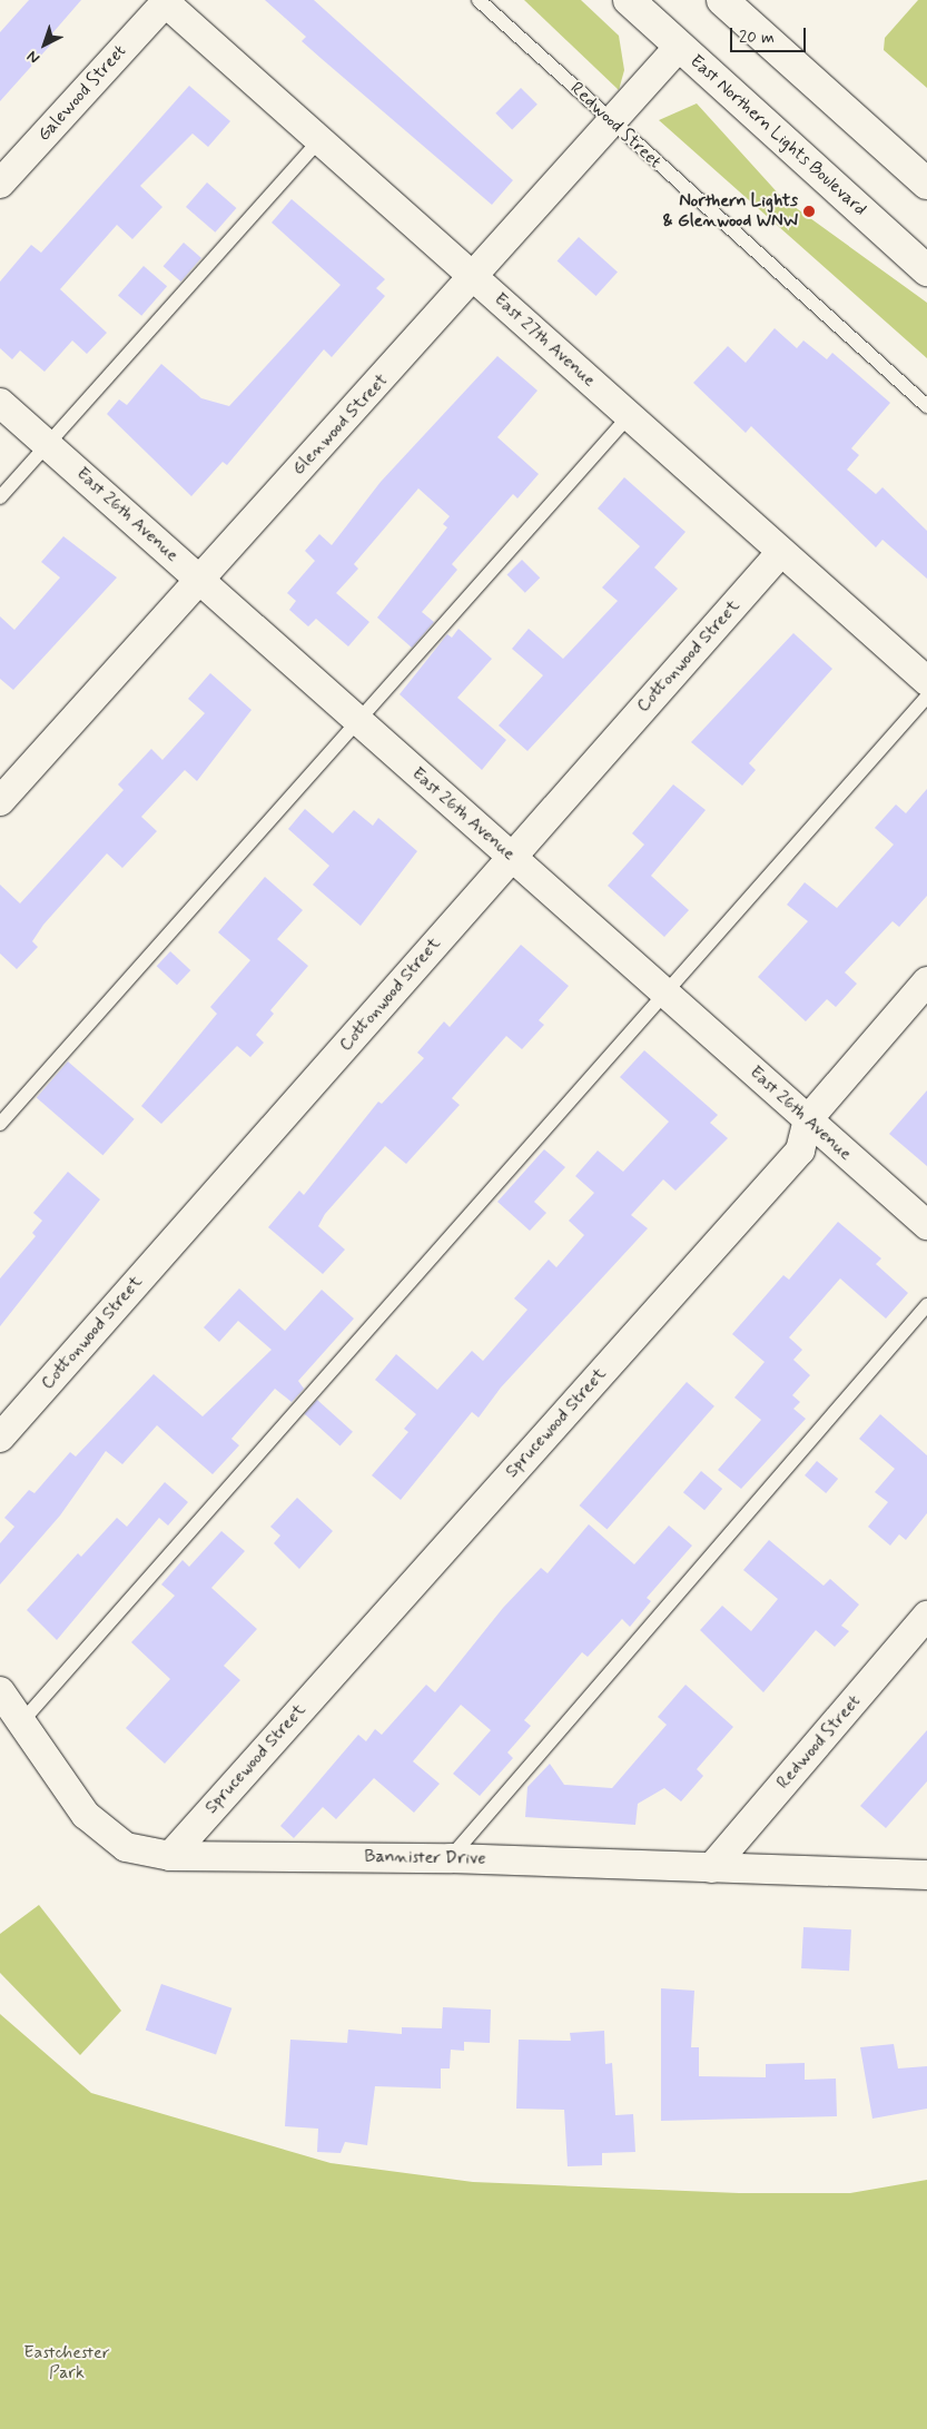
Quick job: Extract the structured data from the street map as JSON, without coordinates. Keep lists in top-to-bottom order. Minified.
{"streets":{"main road":["East Northern Lights Boulevard"],"street":["Galewood Street","Redwood Street","East 27th Avenue","Glenwood Street","East 26th Avenue","Cottonwood Street","Sprucewood Street","Bannister Drive"]},"crossings":[["Galewood Street","East 27th Avenue"],["Redwood Street","Glenwood Street"],["Redwood Street","Bannister Drive"],["East Northern Lights Boulevard","Glenwood Street"],["East 27th Avenue","Glenwood Street"],["East 27th Avenue","Cottonwood Street"],["Glenwood Street","East 26th Avenue"],["East 26th Avenue","Cottonwood Street"],["East 26th Avenue","Sprucewood Street"],["Sprucewood Street","Bannister Drive"]],"parks":["Eastchester Park"],"places":["Northern Lights & Glenwood WNW"],"scale_bar":"20 m","north":"bottom left"}
